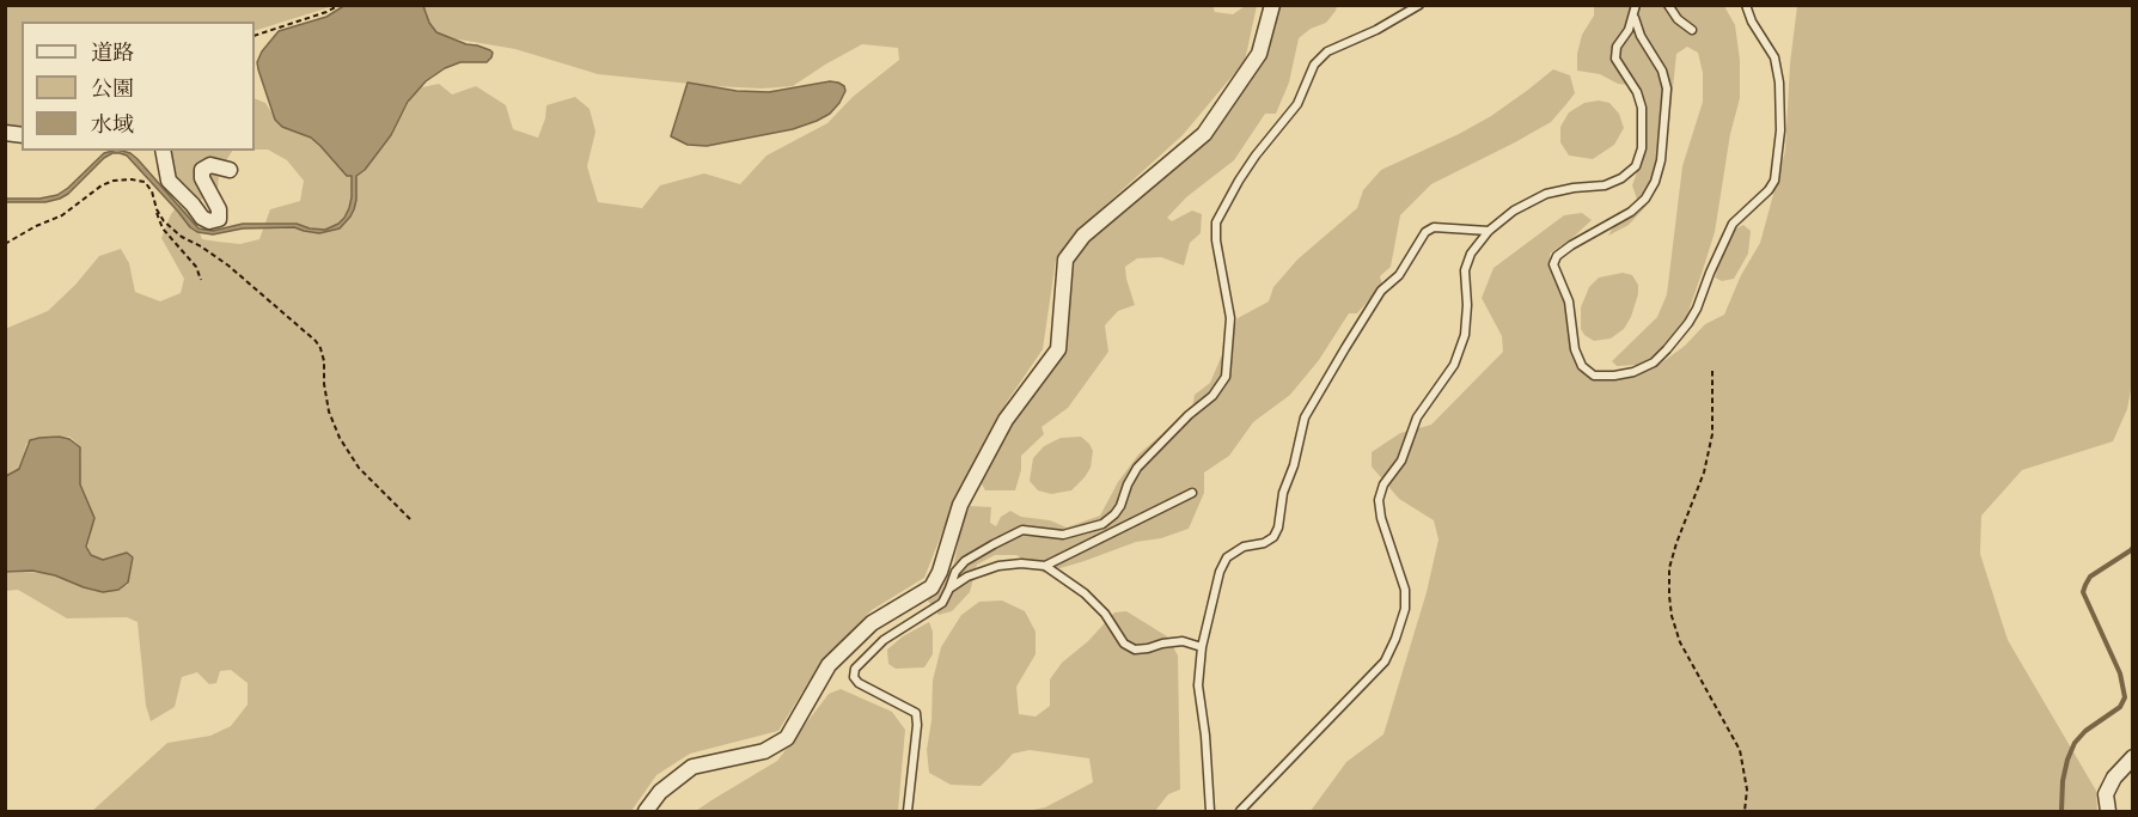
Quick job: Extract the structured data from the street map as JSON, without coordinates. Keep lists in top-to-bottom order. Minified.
{"legend":["道路","公園","水域"]}
